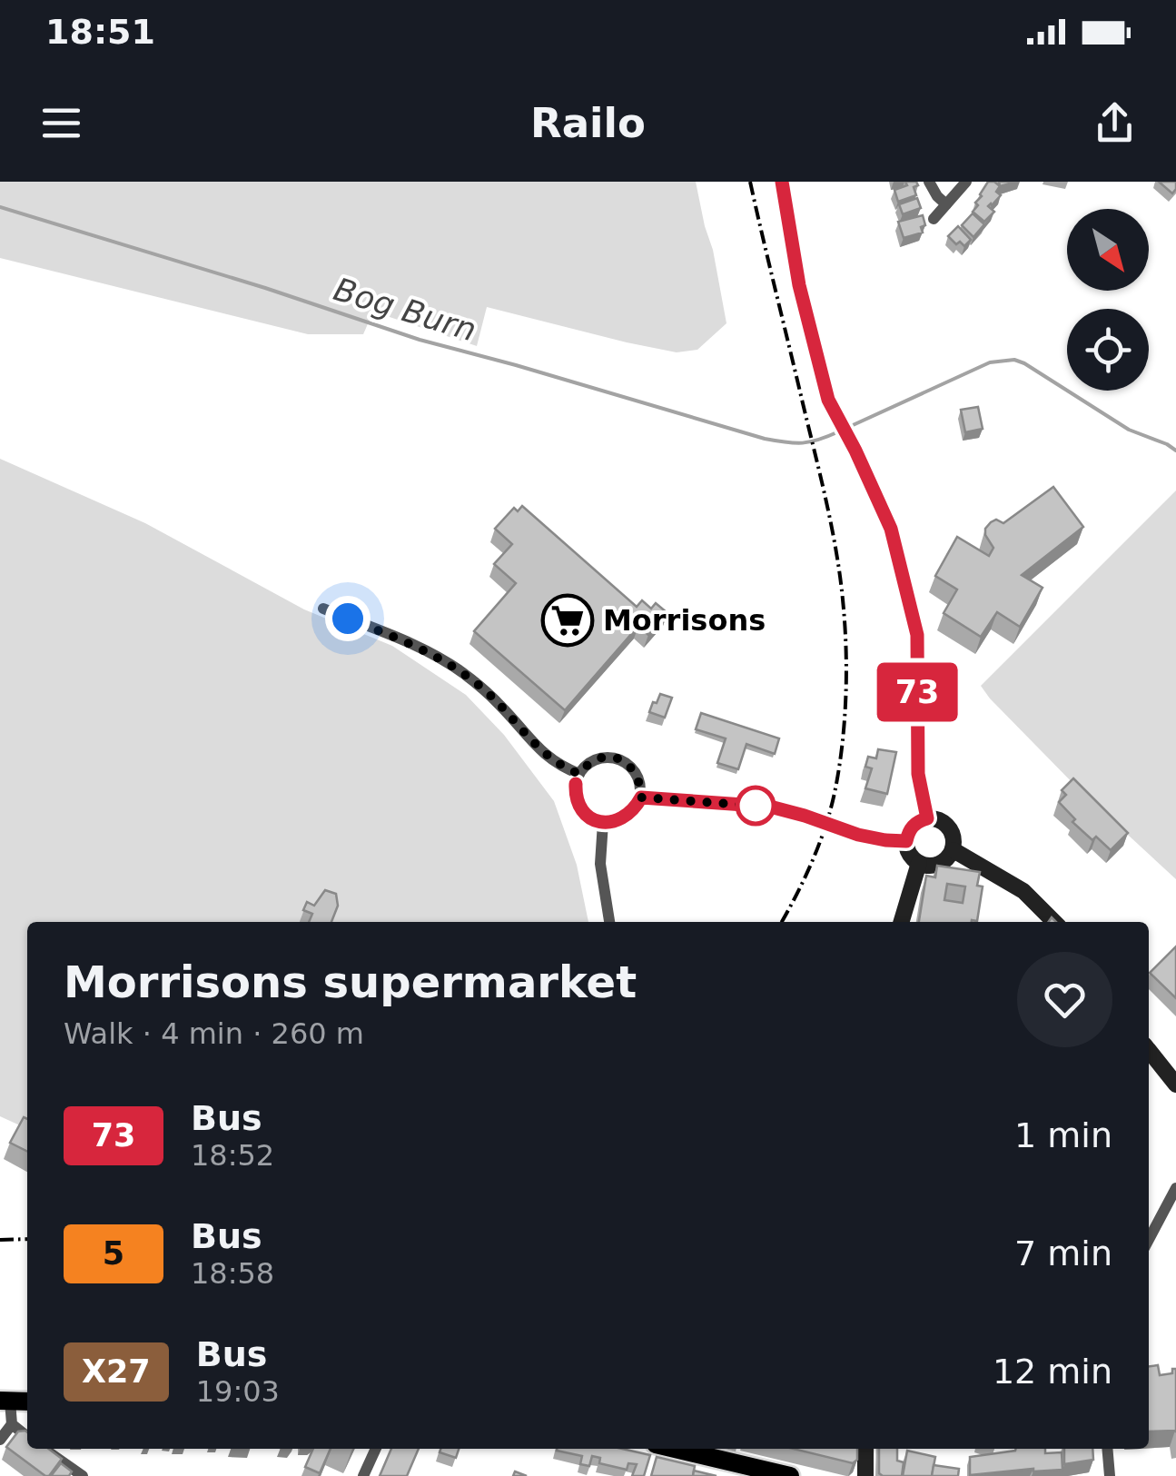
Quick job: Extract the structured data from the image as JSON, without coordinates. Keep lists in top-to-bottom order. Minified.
{"water":["Bog Burn"],"places":{"supermarket":["Morrisons"]},"lines":["bus line 73"],"north":"bottom right","page":{"status":"18:51","header":"Railo","on_map":"73","heading":["Morrisons supermarket","Walk · 4 min · 260 m"],"list":[{"mark":"73","name":"Bus","note":"18:52","value":"1 min"},{"mark":"5","name":"Bus","note":"18:58","value":"7 min"},{"mark":"X27","name":"Bus","note":"19:03","value":"12 min"}]}}
